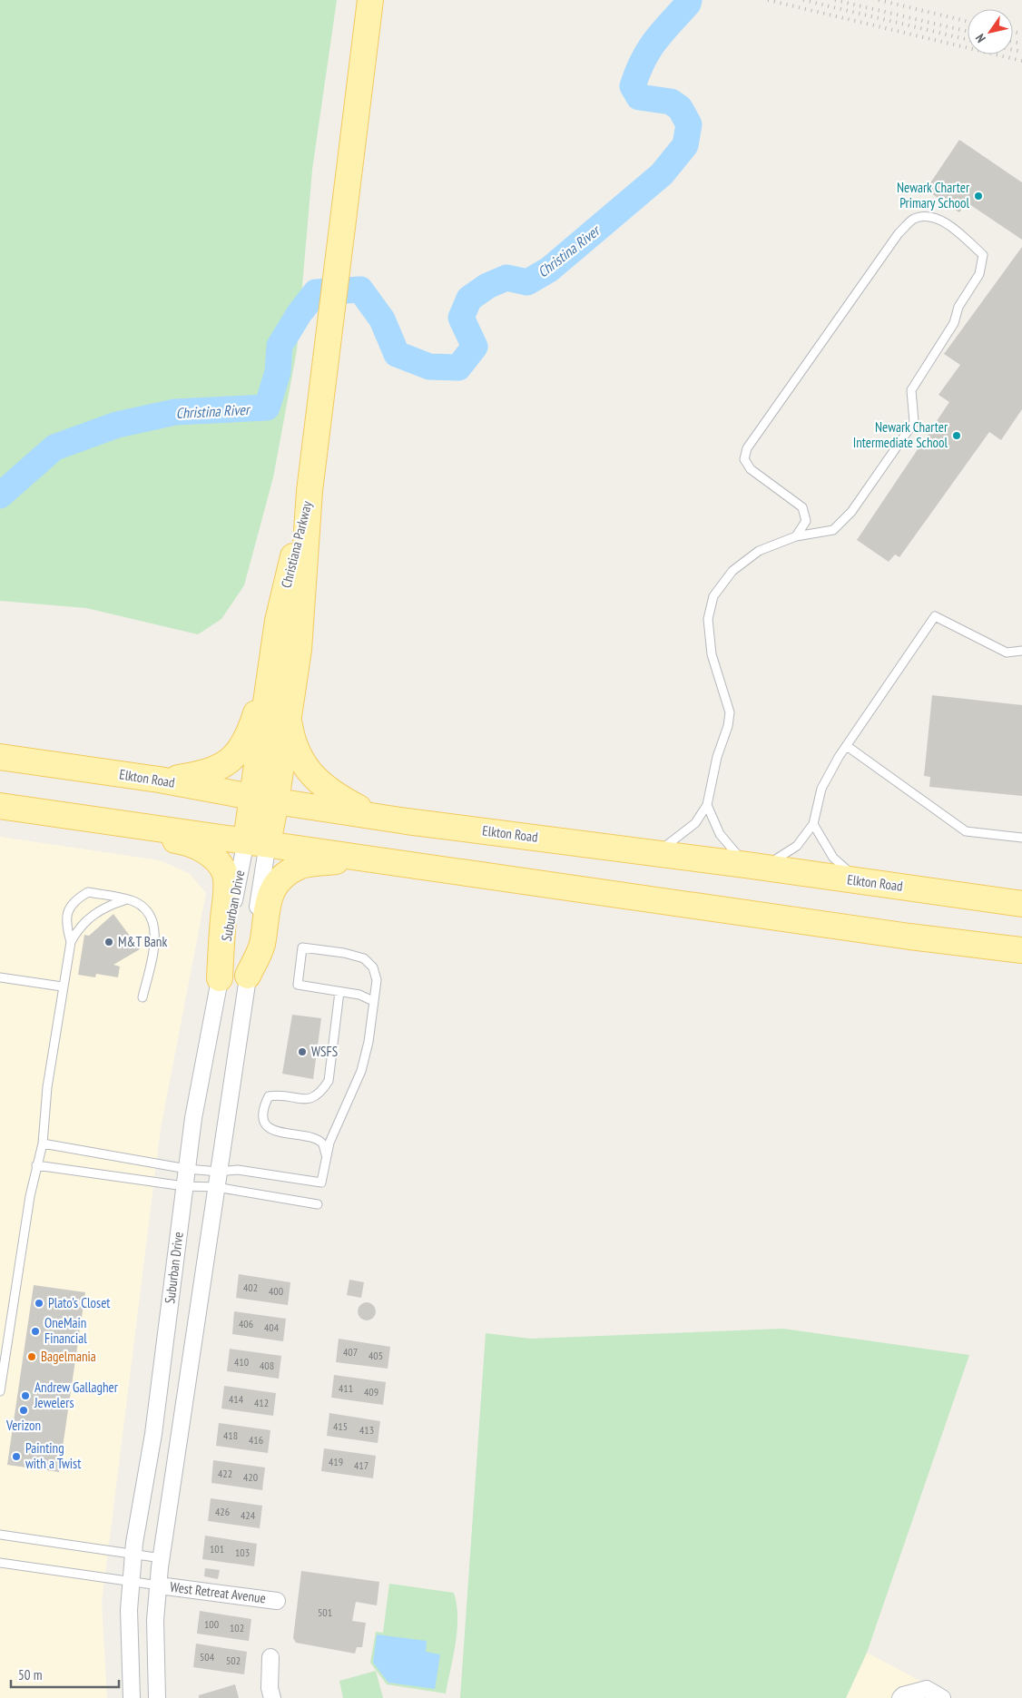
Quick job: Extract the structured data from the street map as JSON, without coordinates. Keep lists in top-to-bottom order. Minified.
{"streets":{"main road":["Christiana Parkway","Elkton Road"],"street":["Suburban Drive","West Retreat Avenue"]},"crossings":[["Christiana Parkway","Elkton Road"],["Christiana Parkway","Suburban Drive"],["Suburban Drive","West Retreat Avenue"]],"water":["Christina River"],"places":["Newark Charter Primary School","Newark Charter Intermediate School","M&T Bank","WSFS","Plato's Closet","OneMain Financial","Bagelmania","Andrew Gallagher Jewelers","Verizon","Painting with a Twist"],"house_numbers":["402","400","406","404","407","405","410","408","411","409","414","412","415","413","418","416","419","417","422","420","426","424","101","103","501","100","102","504","502"],"scale_bar":"50 m","north":"bottom left"}
